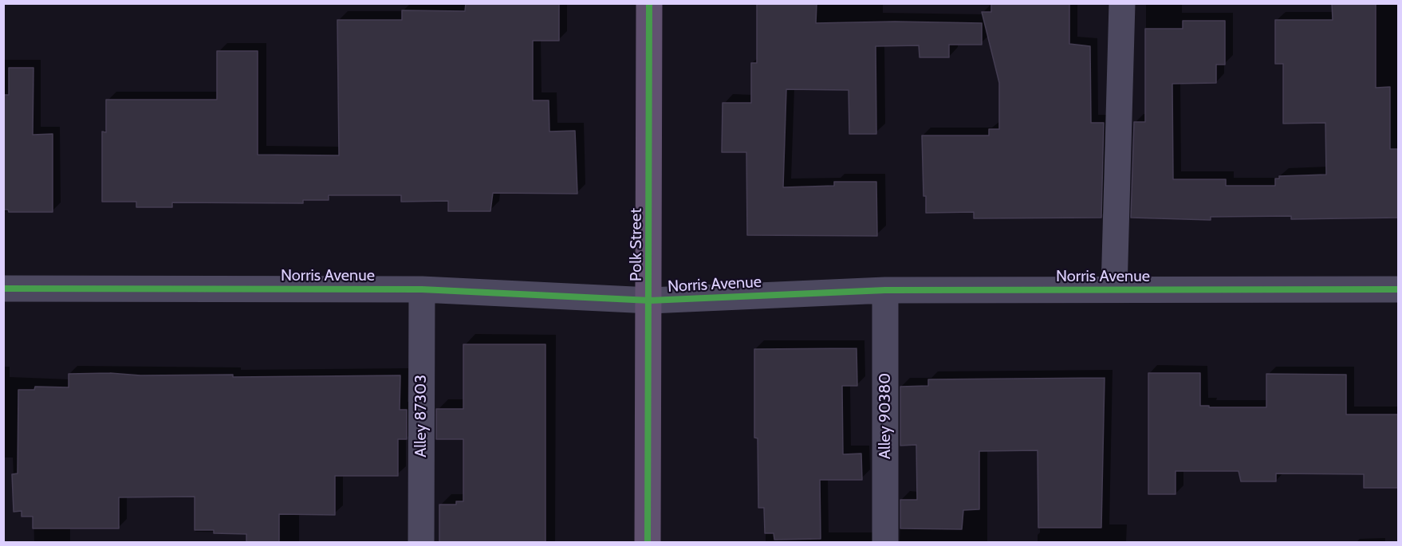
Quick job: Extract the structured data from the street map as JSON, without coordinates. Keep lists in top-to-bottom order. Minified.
{"streets":{"main road":["Polk Street"],"street":["Norris Avenue","Alley 87303","Alley 90380"]},"crossings":[["Polk Street","Norris Avenue"],["Norris Avenue","Alley 87303"],["Norris Avenue","Alley 90380"]]}
